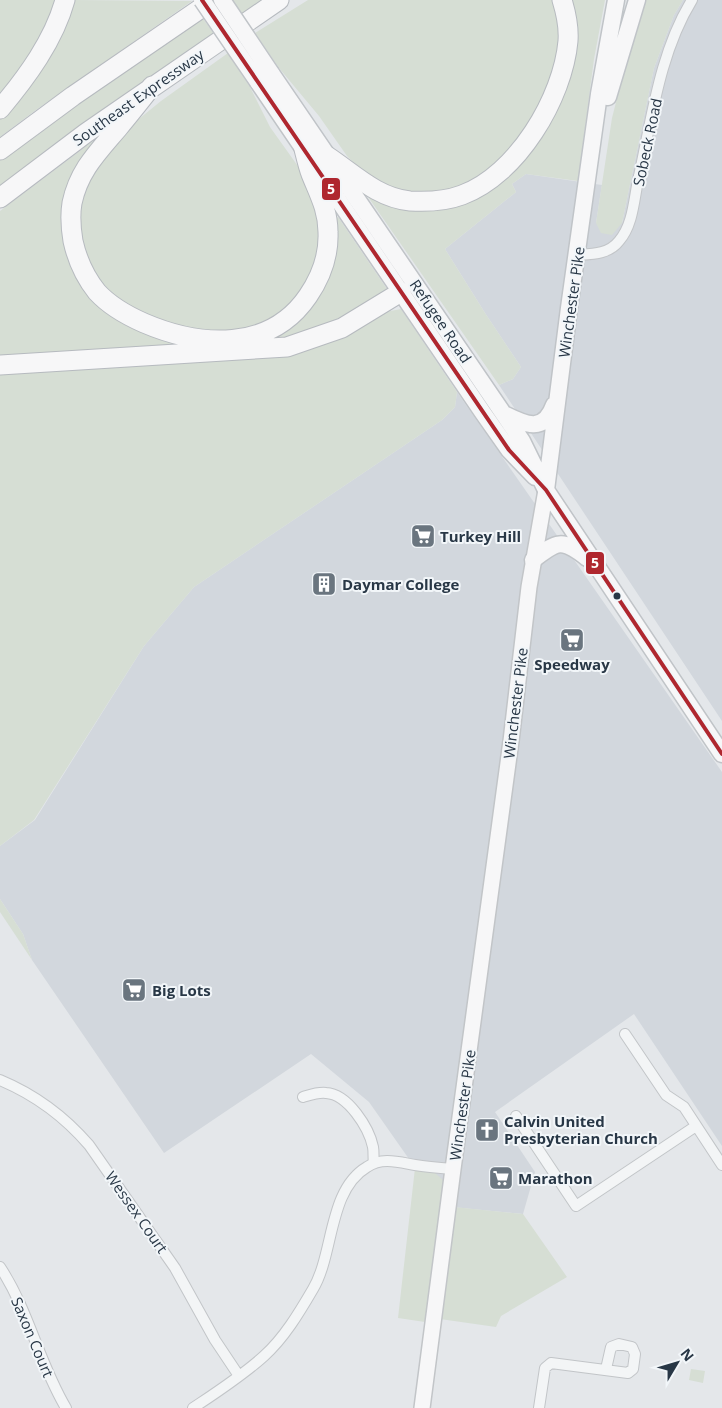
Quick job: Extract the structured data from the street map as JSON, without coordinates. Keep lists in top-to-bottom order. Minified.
{"streets":{"highway":["Southeast Expressway"],"main road":["Winchester Pike","Refugee Road"],"street":["Sobeck Road","Wessex Court","Saxon Court"]},"crossings":[["Sobeck Road","Winchester Pike"],["Winchester Pike","Refugee Road"]],"places":{"supermarket":["Turkey Hill","Speedway","Big Lots","Marathon"],"building":["Daymar College"],"church":["Calvin United Presbyterian Church"]},"lines":["transit line 5"],"north":"top right"}
